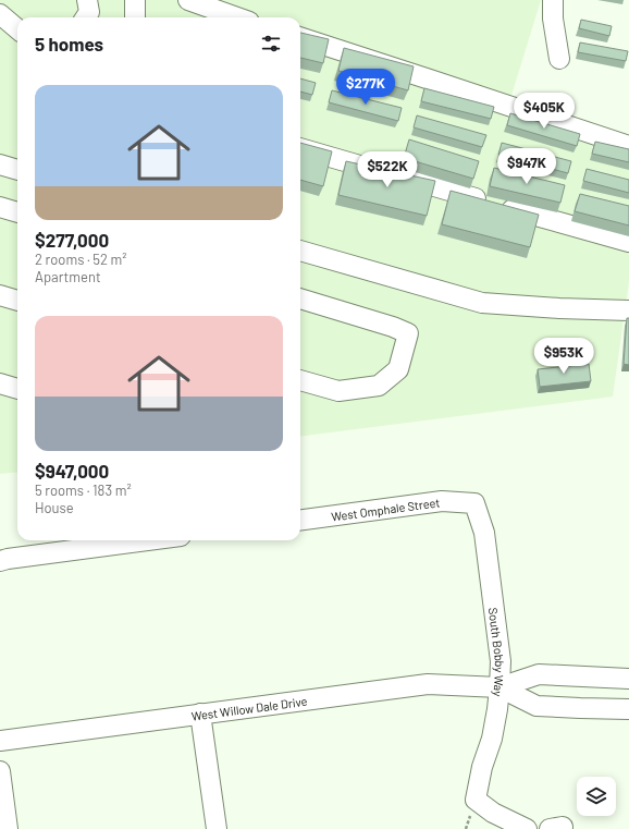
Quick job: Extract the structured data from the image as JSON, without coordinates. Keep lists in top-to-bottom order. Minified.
{"streets":{"street":["West Omphale Street","South Bobby Way","West Willow Dale Drive"]},"crossings":[["West Omphale Street","South Bobby Way"],["South Bobby Way","West Willow Dale Drive"]],"page":{"heading":"5 homes","price":["$277K","$405K","$947K","$522K","$953K"],"list":[{"name":"$277,000","note":"2 rooms · 52 m² · Apartment"},{"name":"$947,000","note":"5 rooms · 183 m² · House"}]}}
